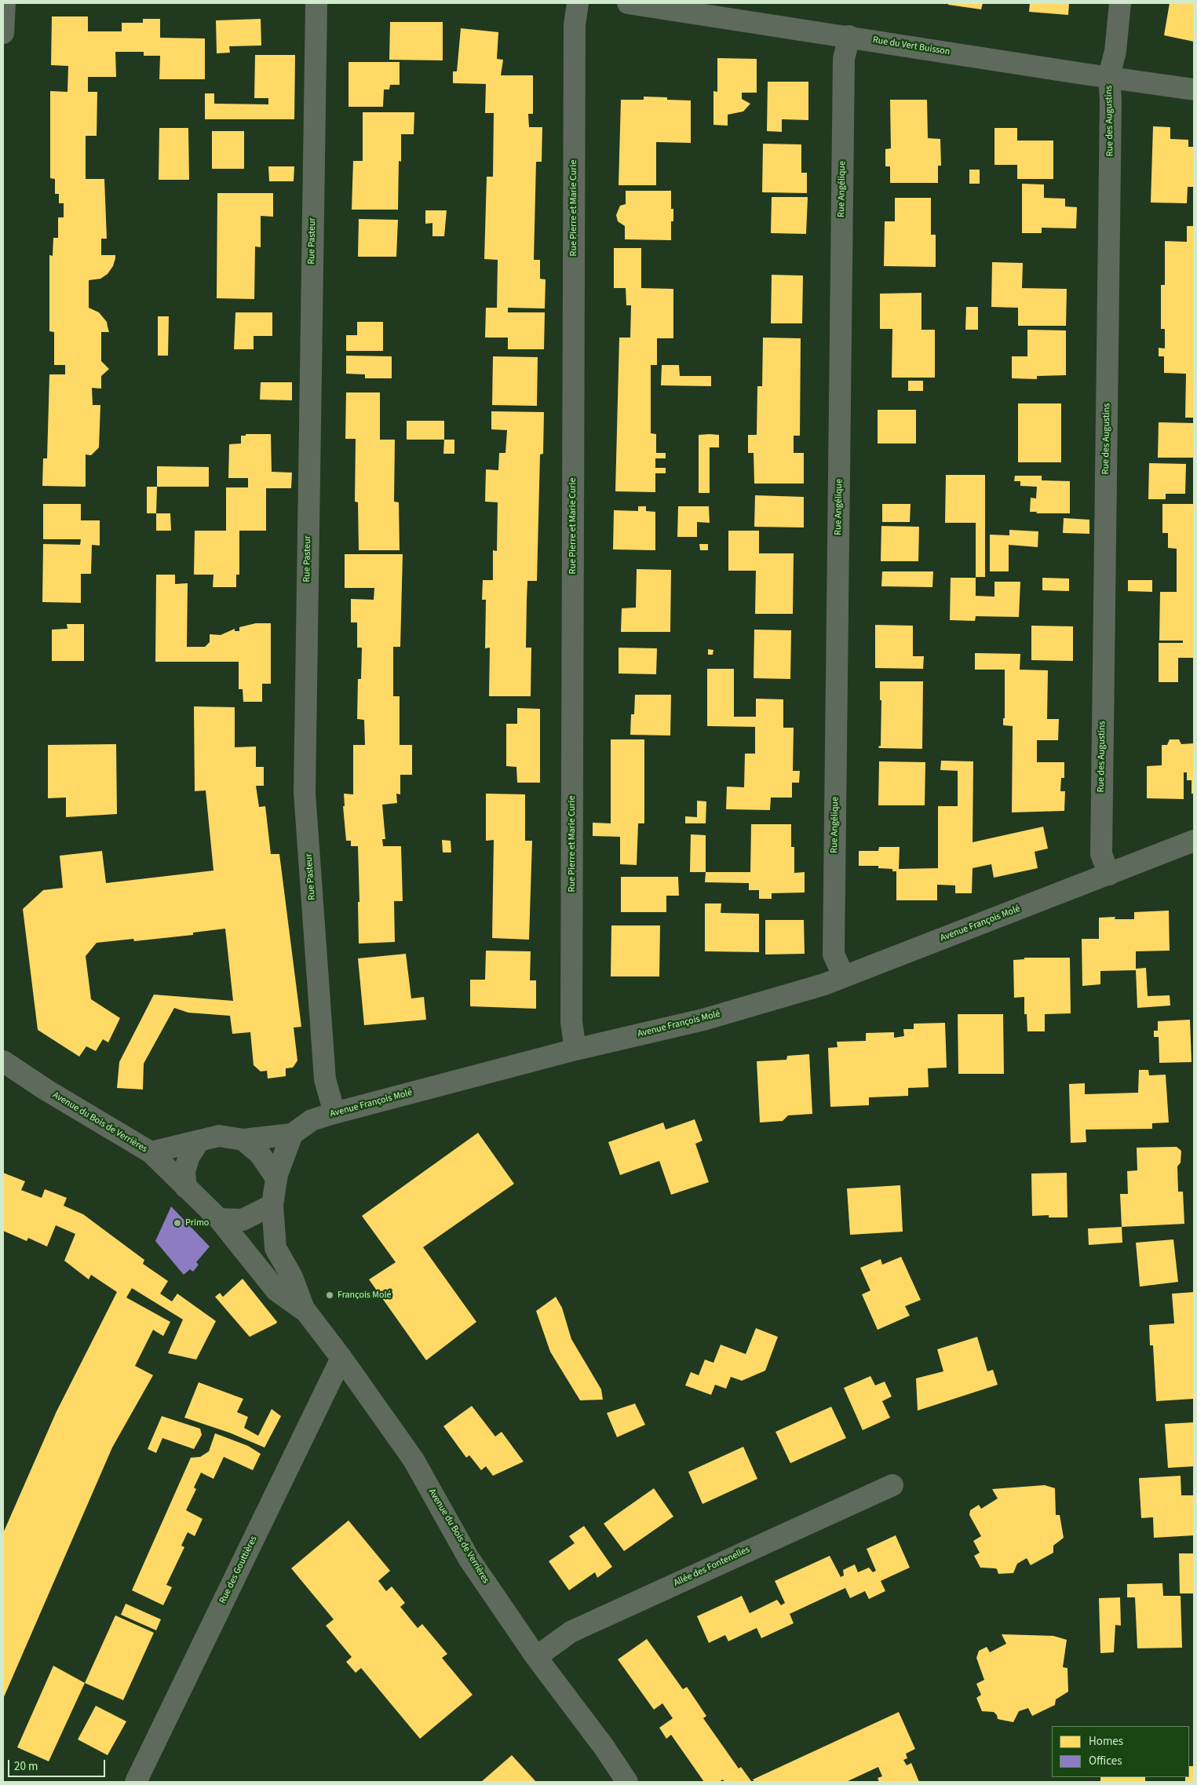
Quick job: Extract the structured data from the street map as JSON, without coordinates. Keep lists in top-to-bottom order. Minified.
{"streets":{"street":["Rue du Vert Buisson","Rue des Augustins","Rue Angélique","Rue Pierre et Marie Curie","Rue Pasteur","Avenue François Molé","Avenue du Bois de Verrières","Allée des Fontenelles","Rue des Gouttières"]},"crossings":[["Rue du Vert Buisson","Rue des Augustins"],["Rue du Vert Buisson","Rue Angélique"],["Rue des Augustins","Avenue François Molé"],["Rue Angélique","Avenue François Molé"],["Rue Pierre et Marie Curie","Avenue François Molé"],["Rue Pasteur","Avenue François Molé"],["Avenue François Molé","Avenue du Bois de Verrières"],["Avenue du Bois de Verrières","Allée des Fontenelles"],["Avenue du Bois de Verrières","Rue des Gouttières"]],"places":["Primo","François Molé"],"legend":["Homes","Offices"],"scale_bar":"20 m"}
